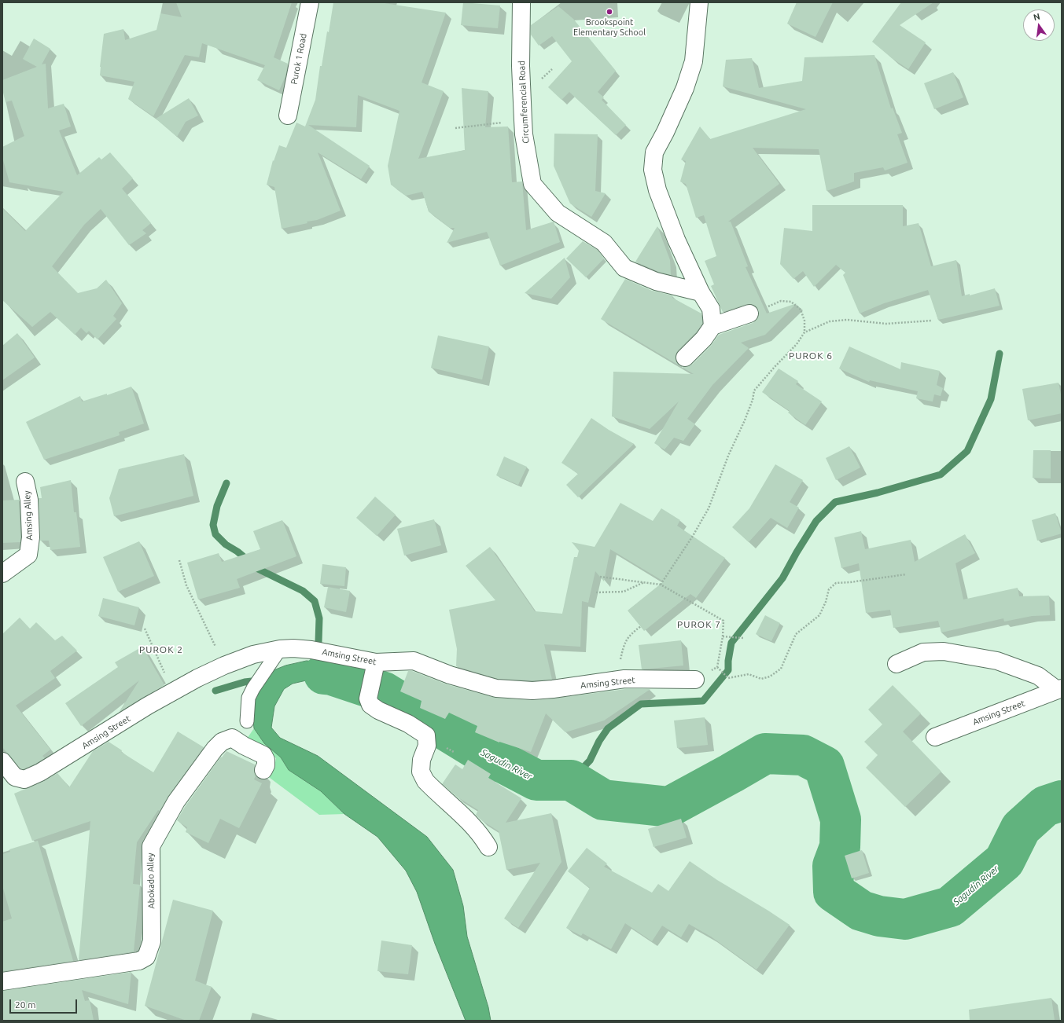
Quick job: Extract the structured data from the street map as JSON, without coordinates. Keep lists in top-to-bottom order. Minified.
{"streets":{"street":["Purok 1 Road","Circumferencial Road","Amsing Alley","Amsing Street","Abokado Alley"]},"districts":["PUROK 6","PUROK 7","PUROK 2"],"water":["Sagudin River"],"places":["Brookspoint Elementary School"],"scale_bar":"20 m","north":"top"}
